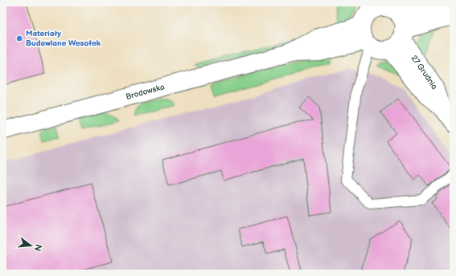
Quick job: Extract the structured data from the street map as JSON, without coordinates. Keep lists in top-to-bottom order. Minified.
{"streets":{"street":["27 Grudnia","Brodowska"]},"crossings":[["27 Grudnia","Brodowska"]],"places":["Materiały Budowlane Wesołek"],"north":"right"}
